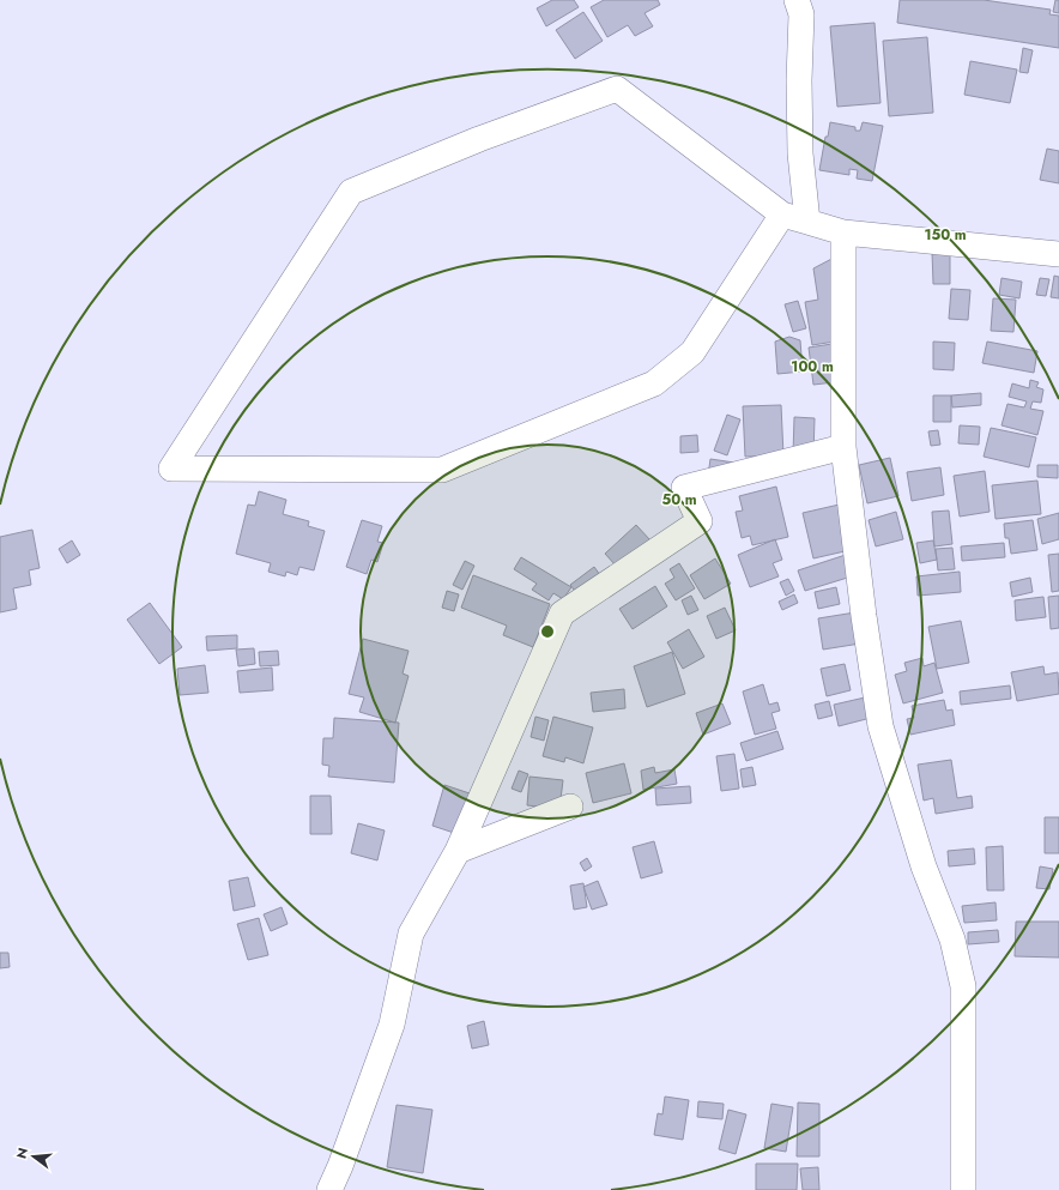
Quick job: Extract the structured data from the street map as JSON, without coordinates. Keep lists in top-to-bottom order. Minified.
{"north":"left","rings":["150 m","100 m","50 m"]}
